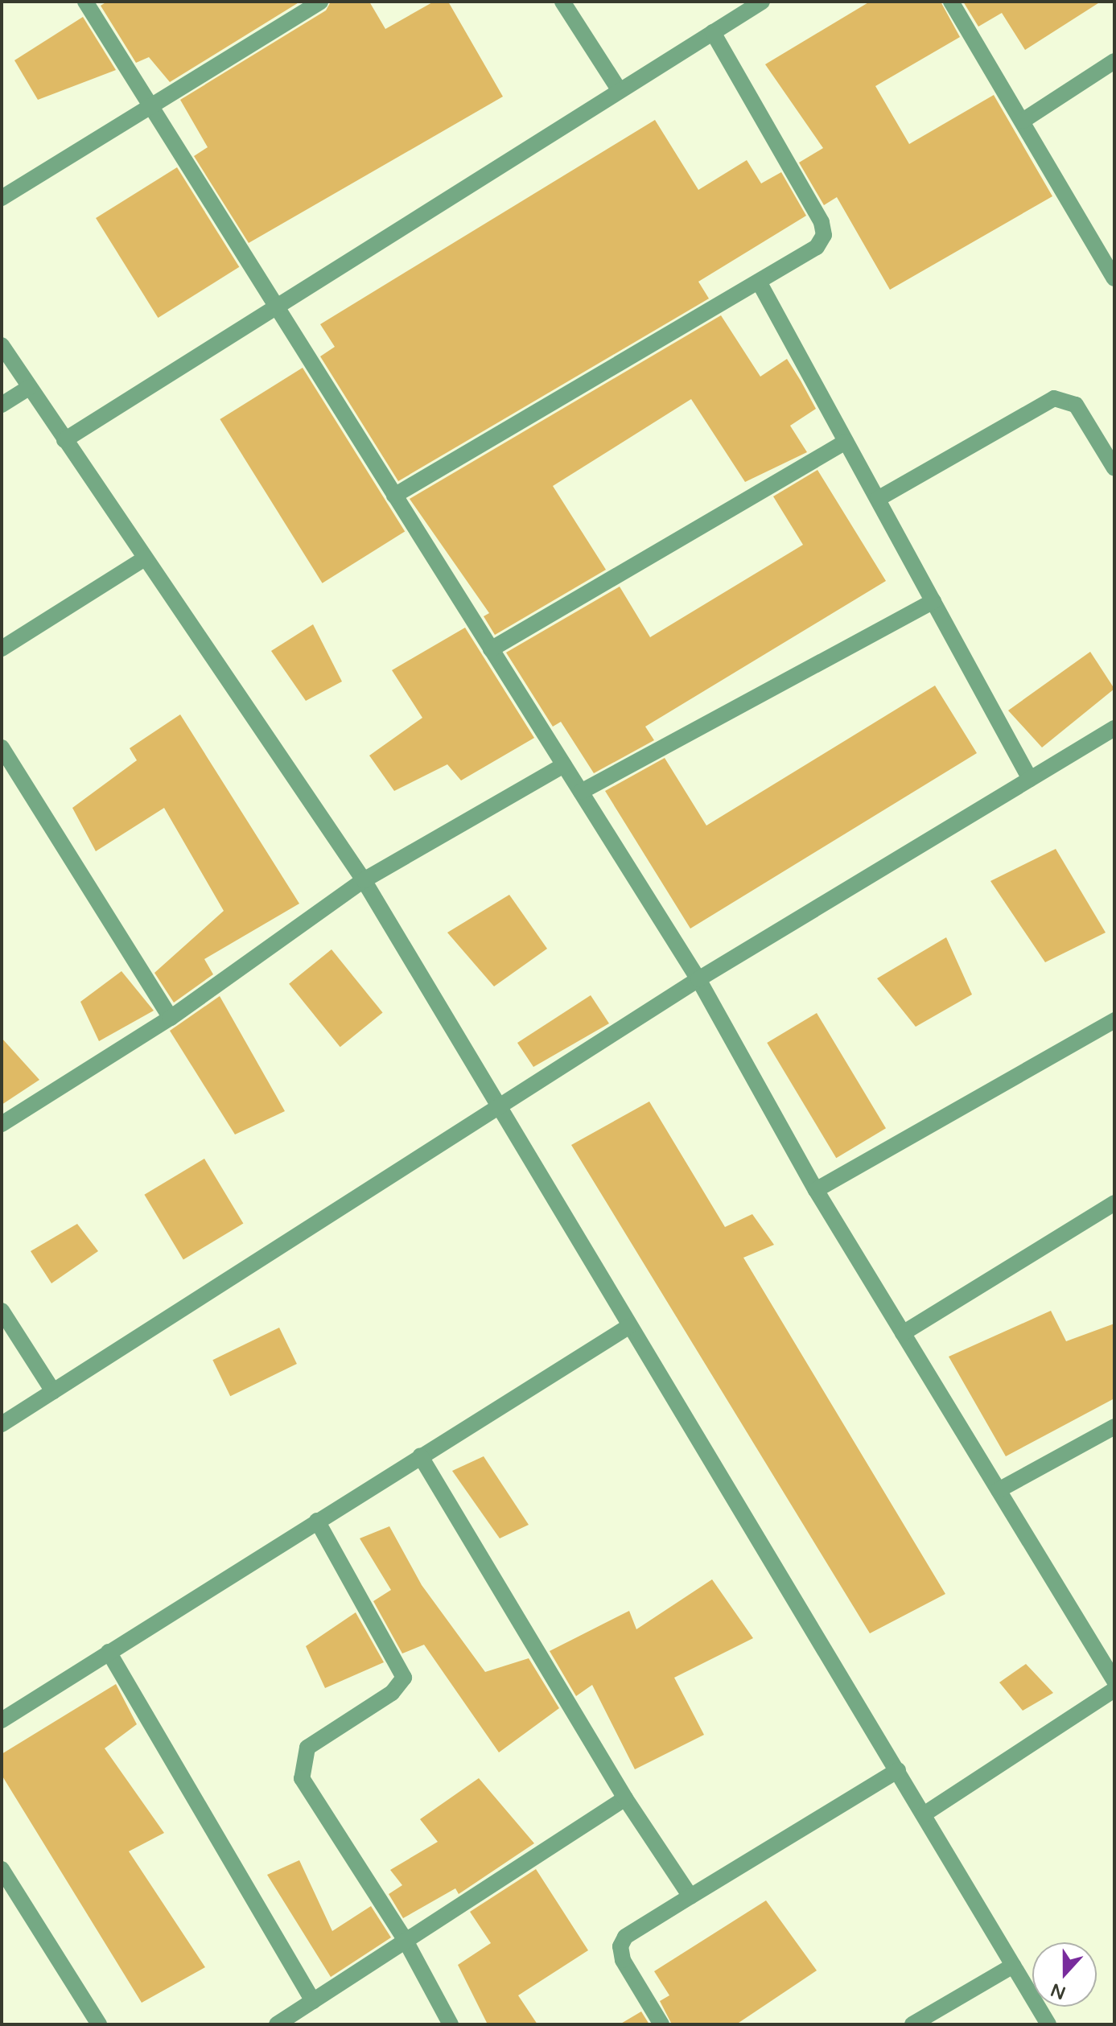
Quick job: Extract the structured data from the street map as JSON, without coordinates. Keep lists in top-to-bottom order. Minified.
{"north":"bottom"}
